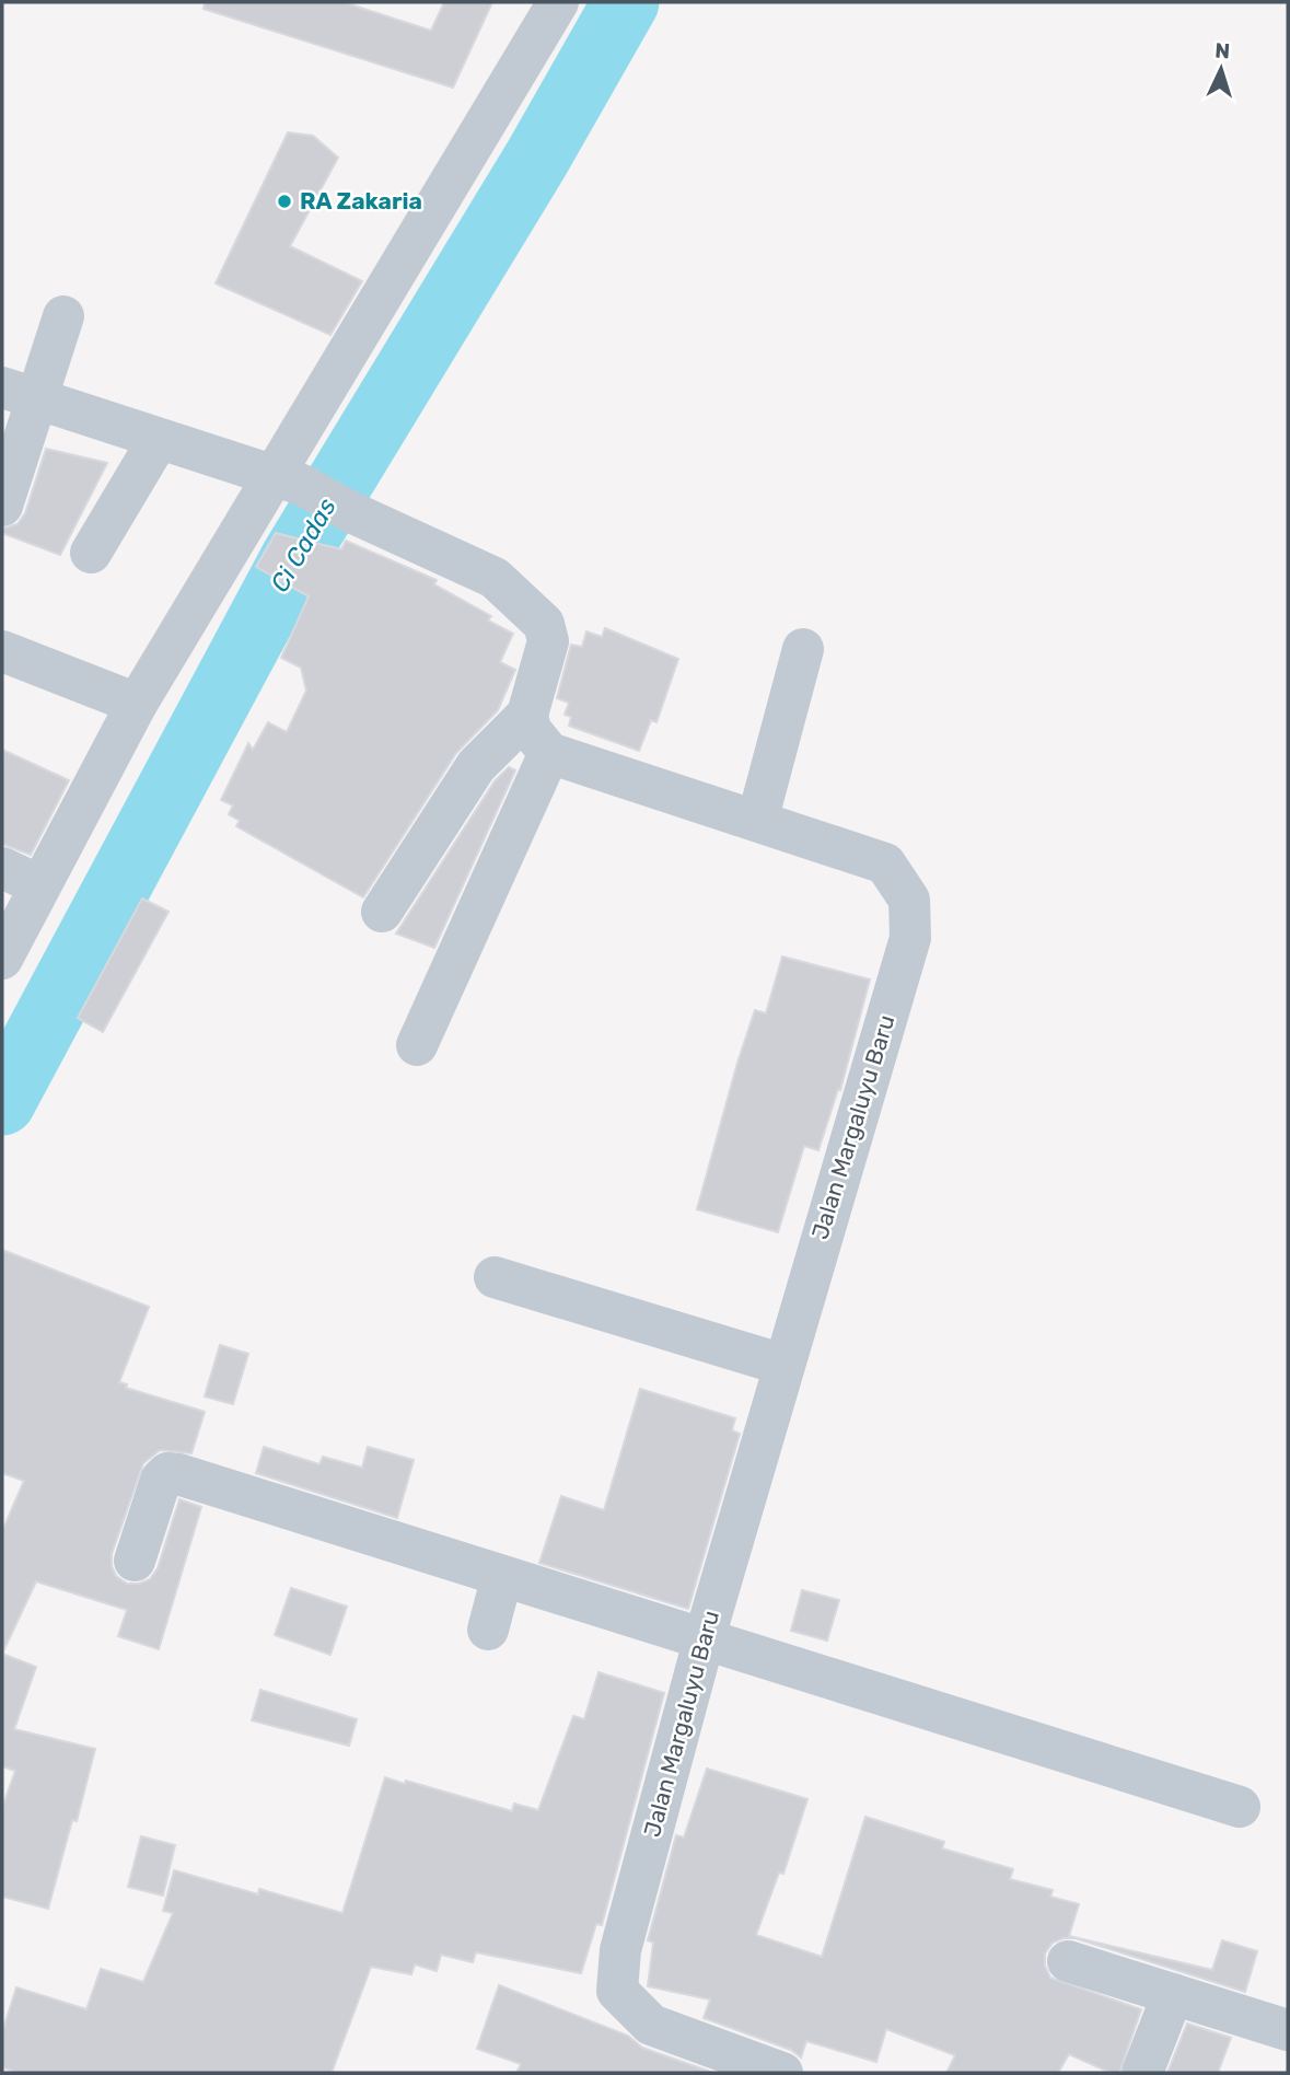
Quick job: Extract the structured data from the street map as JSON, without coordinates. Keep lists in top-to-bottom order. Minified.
{"streets":{"street":["Jalan Margaluyu Baru"]},"water":["Ci Cadas"],"places":["RA Zakaria"],"north":"top"}
